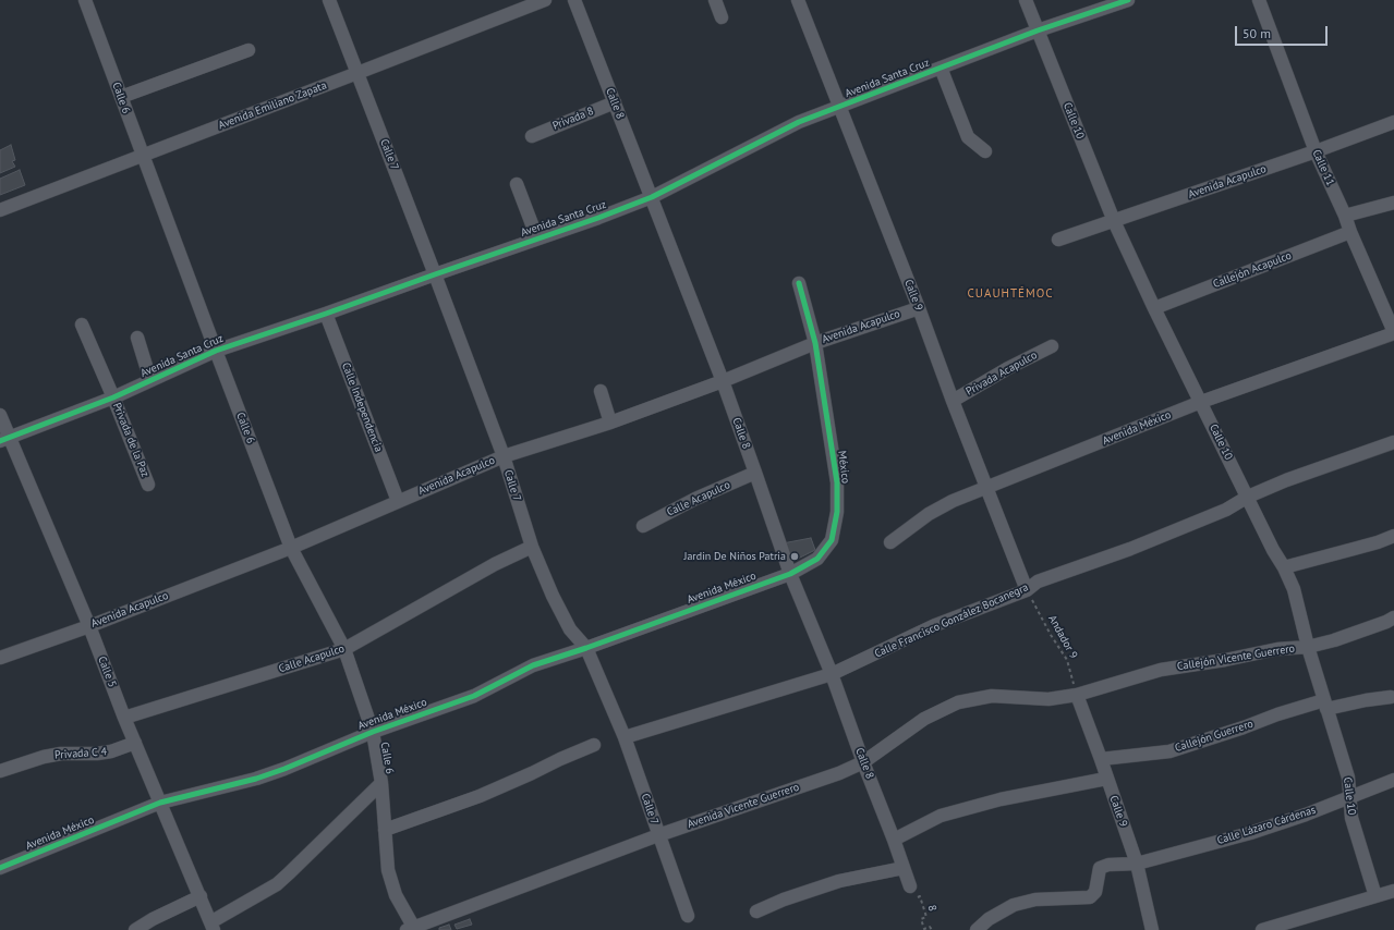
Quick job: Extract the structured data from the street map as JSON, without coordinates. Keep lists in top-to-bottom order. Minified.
{"streets":{"street":["Avenida Santa Cruz","Calle 6","Calle 8","Avenida Emiliano Zapata","Privada 8","Calle 10","Calle 7","Calle 11","Avenida Acapulco","Callejón Acapulco","Calle 9","Privada Acapulco","Calle Independencia","Avenida México","Privada de la Paz","México","Calle Acapulco","Calle Francisco González Bocanegra","Callejón Vicente Guerrero","Calle 5","Callejón Guerrero","Privada C 4","Avenida Vicente Guerrero","Calle Lázaro Cárdenas"],"path":["Andador 9","8"]},"crossings":[["Avenida Santa Cruz","Calle 6"],["Avenida Santa Cruz","Calle 8"],["Avenida Santa Cruz","Calle 10"],["Avenida Santa Cruz","Calle 7"],["Avenida Santa Cruz","Calle 9"],["Avenida Santa Cruz","Calle Independencia"],["Avenida Santa Cruz","Privada de la Paz"],["Avenida Santa Cruz","Calle 5"],["Calle 6","Avenida Emiliano Zapata"],["Calle 6","Avenida Acapulco"],["Calle 6","Avenida México"],["Calle 6","Calle Acapulco"],["Calle 6","Avenida Vicente Guerrero"],["Calle 8","Privada 8"],["Calle 8","Avenida Acapulco"],["Calle 8","Avenida México"],["Calle 8","México"],["Calle 8","Calle Acapulco"],["Calle 8","Calle Francisco González Bocanegra"],["Calle 8","Avenida Vicente Guerrero"],["Calle 8","8"],["Avenida Emiliano Zapata","Calle 7"],["Calle 10","Avenida Acapulco"],["Calle 10","Callejón Acapulco"],["Calle 10","Avenida México"],["Calle 10","Calle Francisco González Bocanegra"],["Calle 10","Callejón Vicente Guerrero"],["Calle 10","Callejón Guerrero"],["Calle 10","Calle Lázaro Cárdenas"],["Calle 7","Avenida Acapulco"],["Calle 7","Avenida México"],["Calle 7","Calle Acapulco"],["Calle 7","Calle Francisco González Bocanegra"],["Calle 7","Avenida Vicente Guerrero"],["Calle 11","Avenida Acapulco"],["Calle 11","Callejón Acapulco"],["Calle 11","Avenida México"],["Avenida Acapulco","Calle 9"],["Avenida Acapulco","Calle Independencia"],["Avenida Acapulco","México"],["Avenida Acapulco","Calle 5"],["Calle 9","Privada Acapulco"],["Calle 9","Avenida México"],["Calle 9","Calle Francisco González Bocanegra"],["Calle 9","Andador 9"],["Calle 9","Callejón Vicente Guerrero"],["Calle 9","Callejón Guerrero"],["Calle 9","Avenida Vicente Guerrero"],["Calle 9","Calle Lázaro Cárdenas"],["Avenida México","México"],["Avenida México","Calle 5"],["Calle Acapulco","Calle 5"],["Calle Francisco González Bocanegra","Andador 9"],["Andador 9","Callejón Vicente Guerrero"],["Andador 9","Avenida Vicente Guerrero"],["Callejón Vicente Guerrero","Avenida Vicente Guerrero"],["Calle 5","Privada C 4"]],"districts":["CUAUHTÉMOC"],"places":["Jardin De Niños Patria"],"scale_bar":"50 m"}
